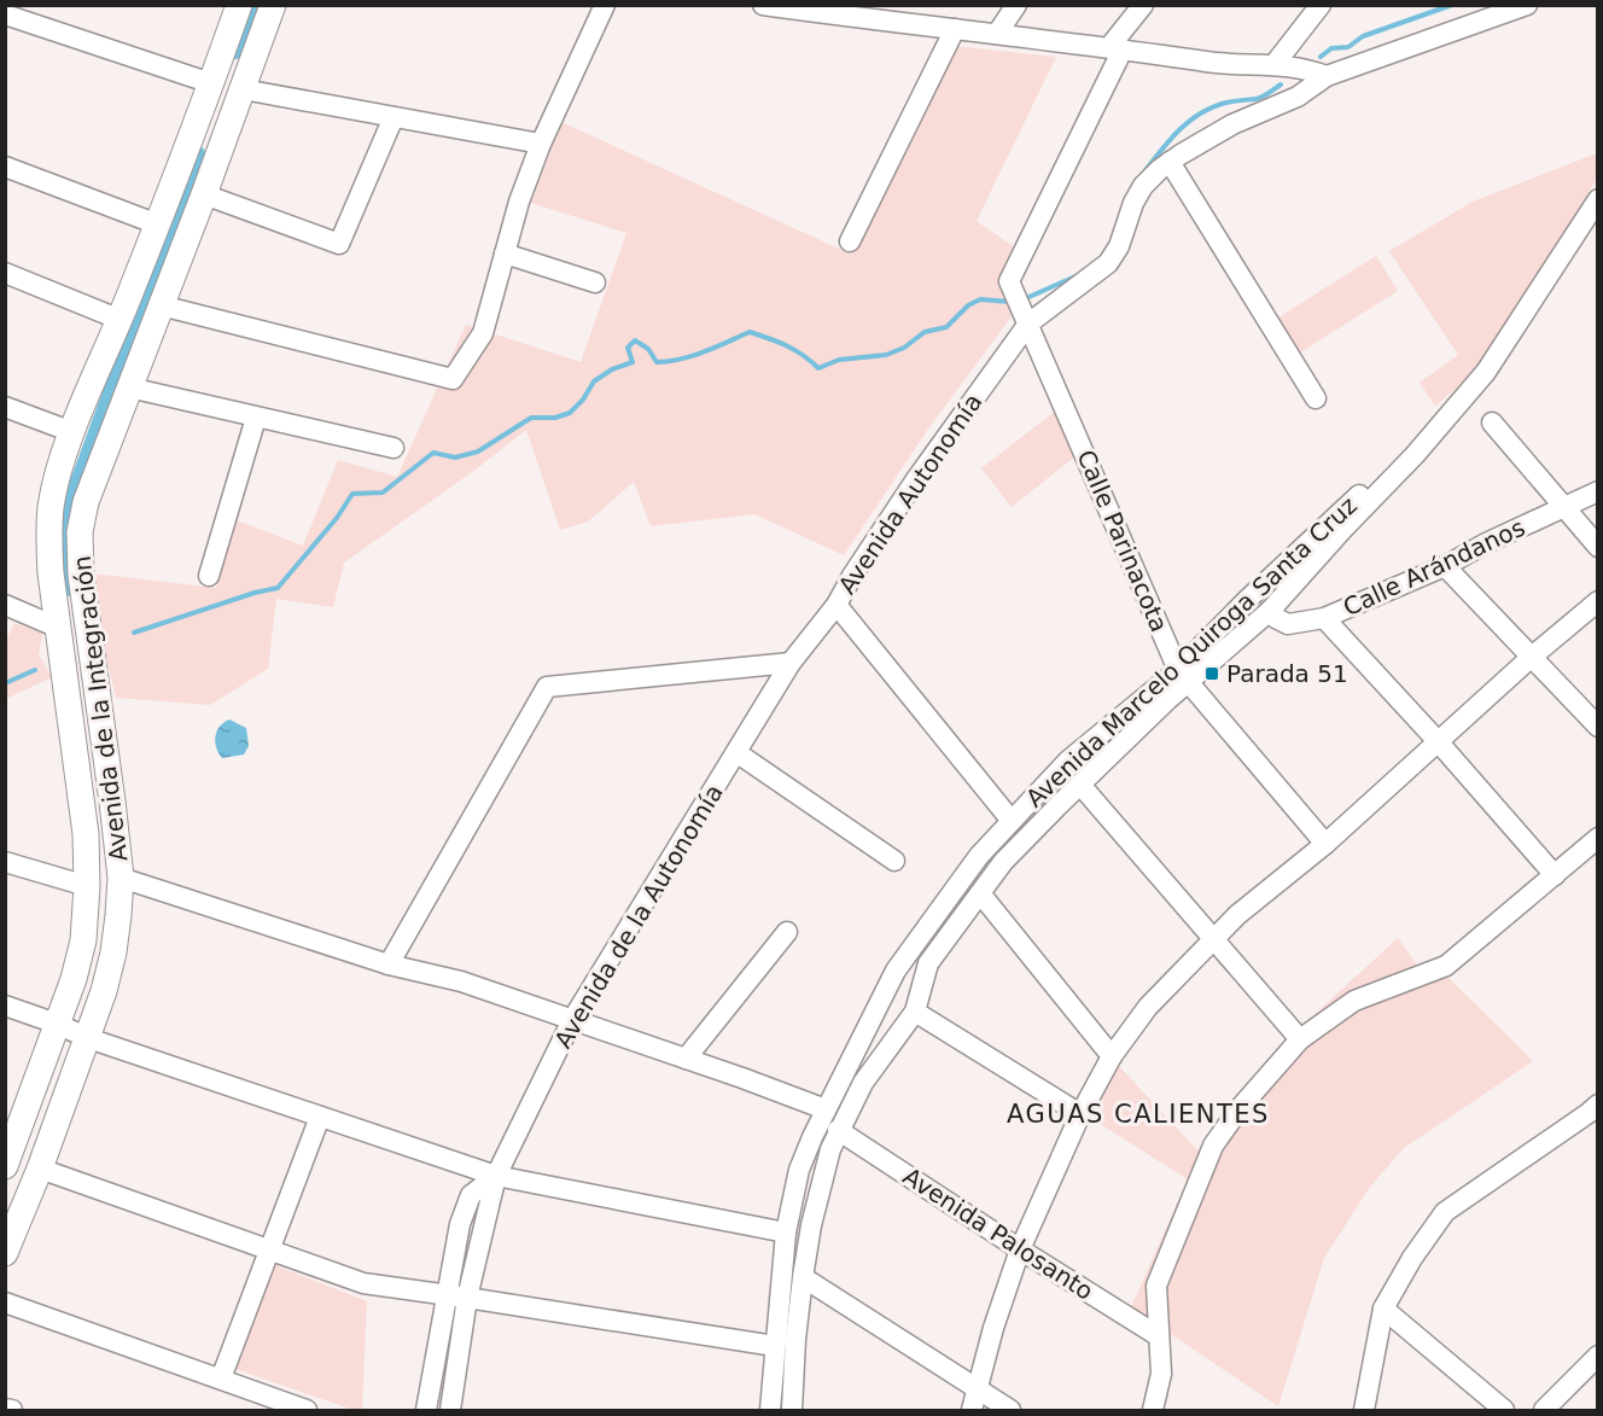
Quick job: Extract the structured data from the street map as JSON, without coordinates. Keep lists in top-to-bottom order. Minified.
{"streets":{"main road":["Avenida de la Integración"],"street":["Avenida Autonomía","Calle Parinacota","Calle Arándanos","Avenida Marcelo Quiroga Santa Cruz","Avenida de la Autonomía","Avenida Palosanto"]},"crossings":[["Avenida Autonomía","Calle Parinacota"],["Avenida Autonomía","Avenida de la Autonomía"],["Calle Parinacota","Avenida Marcelo Quiroga Santa Cruz"],["Calle Arándanos","Avenida Marcelo Quiroga Santa Cruz"],["Avenida Marcelo Quiroga Santa Cruz","Avenida Palosanto"]],"districts":["AGUAS CALIENTES"],"places":{"transit":["Parada 51"]}}
